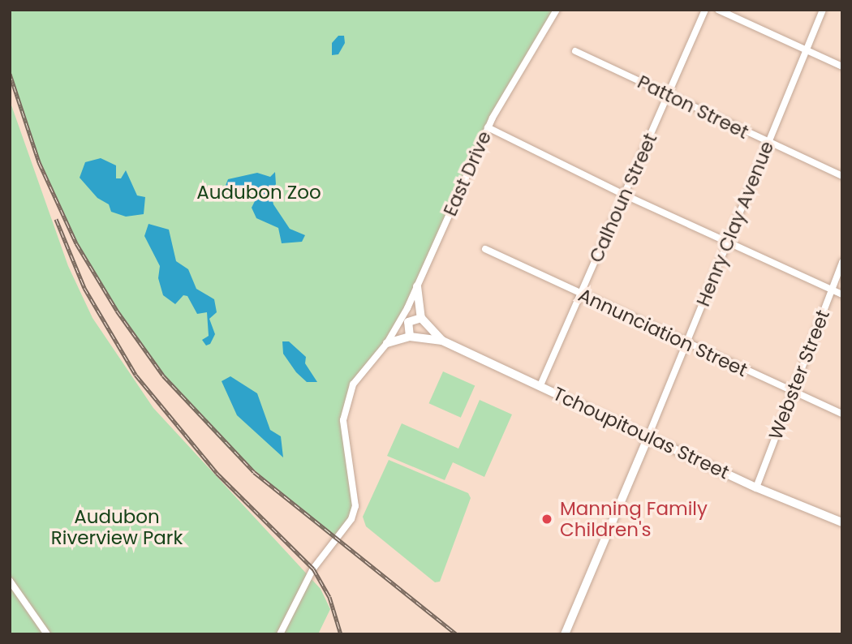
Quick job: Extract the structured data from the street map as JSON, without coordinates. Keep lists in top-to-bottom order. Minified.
{"streets":{"street":["Patton Street","East Drive","Calhoun Street","Henry Clay Avenue","Annunciation Street","Webster Street","Tchoupitoulas Street"]},"crossings":[["Patton Street","Calhoun Street"],["Patton Street","Henry Clay Avenue"],["East Drive","Tchoupitoulas Street"],["Calhoun Street","Annunciation Street"],["Calhoun Street","Tchoupitoulas Street"],["Henry Clay Avenue","Annunciation Street"],["Henry Clay Avenue","Tchoupitoulas Street"],["Annunciation Street","Webster Street"],["Webster Street","Tchoupitoulas Street"]],"parks":["Audubon Zoo","Audubon Riverview Park"],"places":["Manning Family Children's"]}
